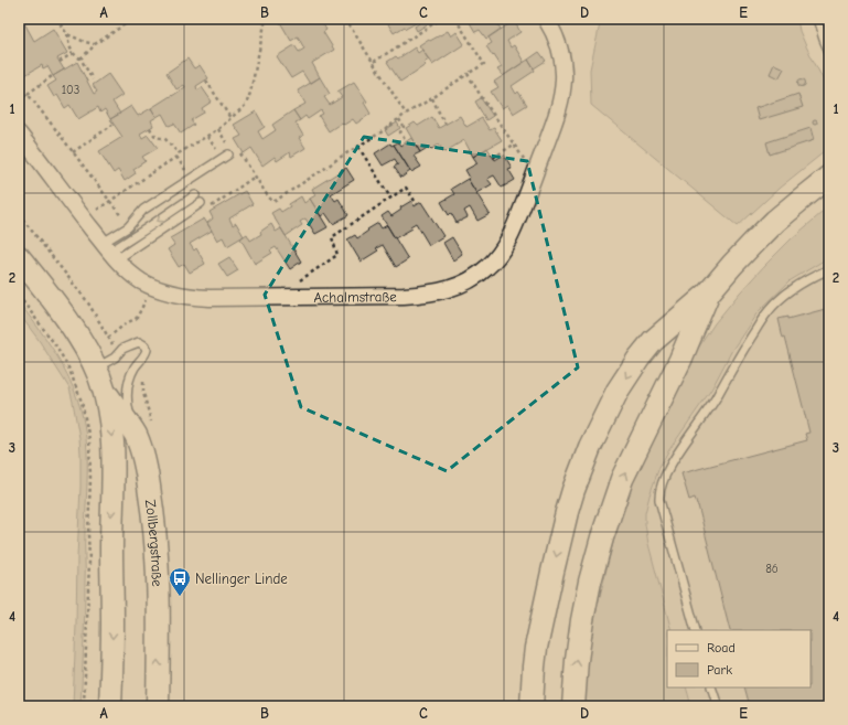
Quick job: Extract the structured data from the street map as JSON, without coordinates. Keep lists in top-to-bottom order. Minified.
{"streets":{"main road":["Zollbergstraße"],"street":["Achalmstraße"]},"places":{"bus stop":["Nellinger Linde"]},"house_numbers":["103","86"],"legend":["Road","Park"],"grid":{"columns":["A","B","C","D","E"],"rows":["1","2","3","4"]}}
